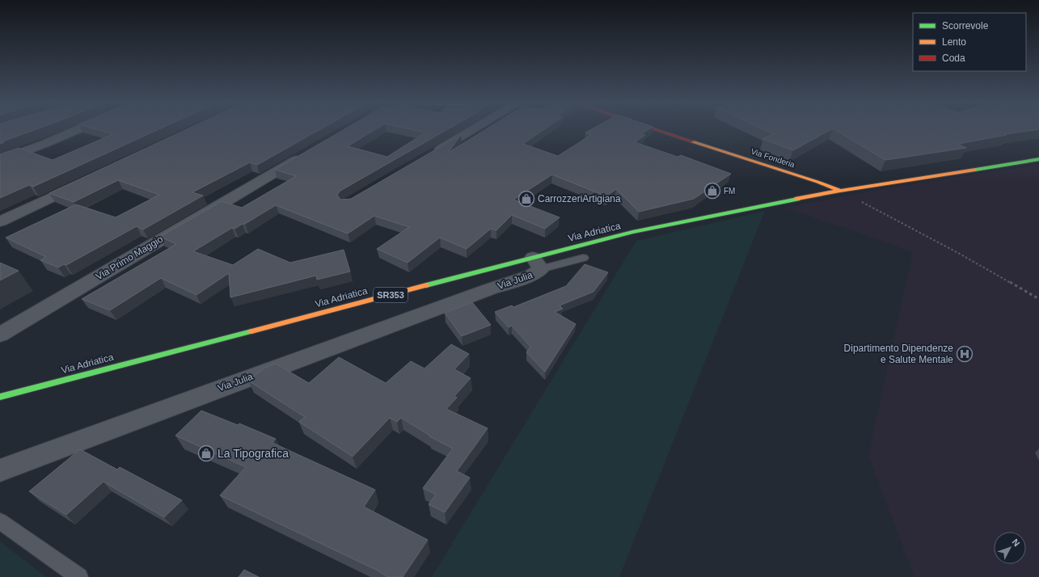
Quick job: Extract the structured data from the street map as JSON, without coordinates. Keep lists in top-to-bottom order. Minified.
{"streets":{"main road":["Via Fonderia","Via Adriatica","SR353"],"street":["Via Primo Maggio","Via Julia"]},"crossings":[["Via Fonderia","Via Adriatica"],["Via Adriatica","Via Julia"]],"places":{"shop":["FM","CarrozzeriArtigiana","La Tipografica"],"hospital":["Dipartimento Dipendenze e Salute Mentale"]},"legend":["Scorrevole","Lento","Coda"],"north":"top right"}
